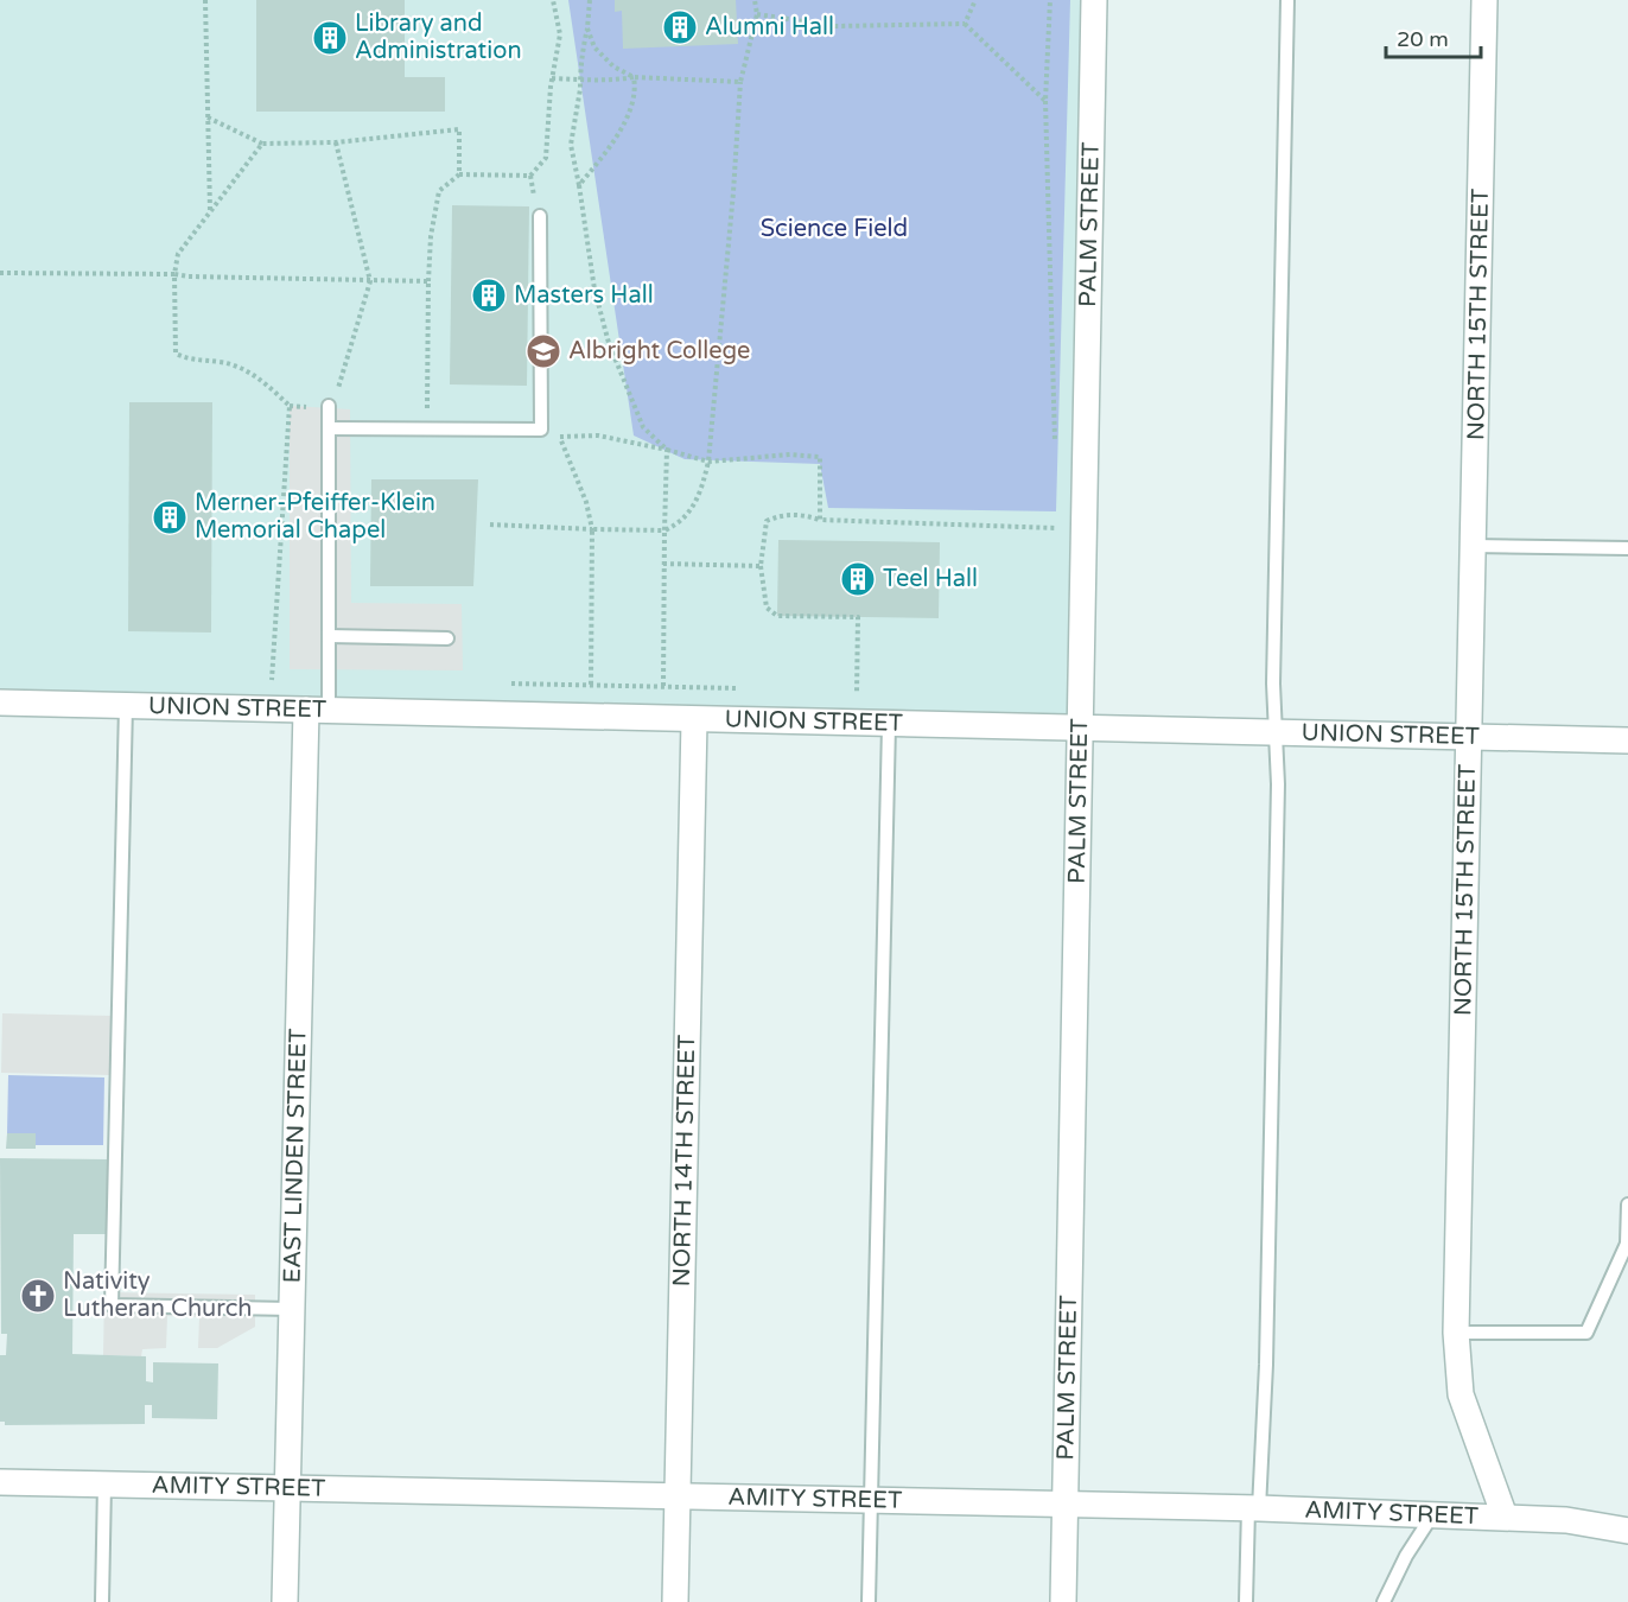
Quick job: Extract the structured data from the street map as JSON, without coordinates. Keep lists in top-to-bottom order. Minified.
{"streets":{"street":["PALM STREET","NORTH 15TH STREET","UNION STREET","EAST LINDEN STREET","NORTH 14TH STREET","AMITY STREET"]},"crossings":[["PALM STREET","UNION STREET"],["PALM STREET","AMITY STREET"],["NORTH 15TH STREET","UNION STREET"],["NORTH 15TH STREET","AMITY STREET"],["UNION STREET","EAST LINDEN STREET"],["UNION STREET","NORTH 14TH STREET"],["EAST LINDEN STREET","AMITY STREET"],["NORTH 14TH STREET","AMITY STREET"]],"parks":["Science Field"],"places":{"building":["Alumni Hall","Library and Administration","Masters Hall","Merner-Pfeiffer-Klein Memorial Chapel","Teel Hall"],"school or university":["Albright College"],"church":["Nativity Lutheran Church"]},"scale_bar":"20 m"}
